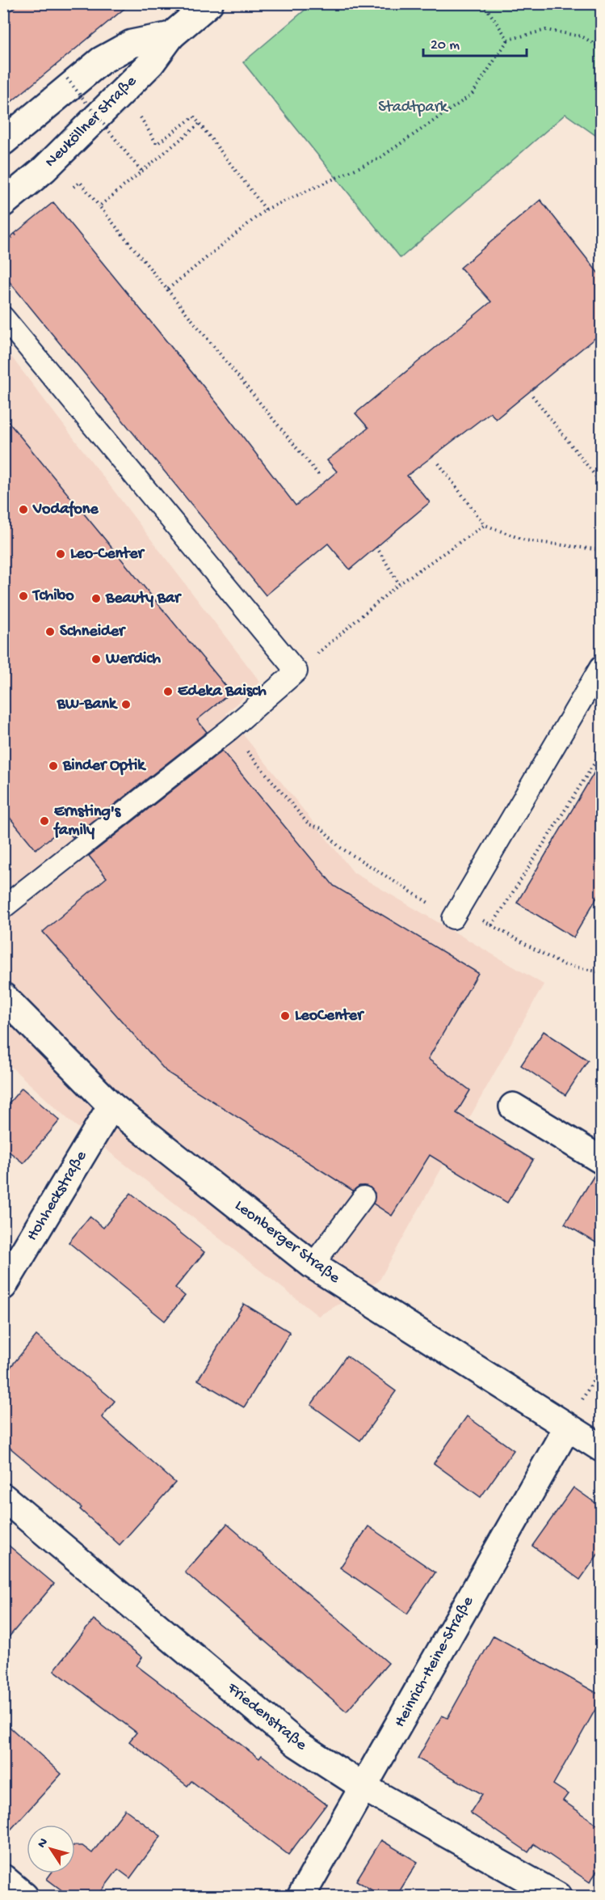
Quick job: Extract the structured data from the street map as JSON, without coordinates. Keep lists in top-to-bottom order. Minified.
{"streets":{"street":["Neuköllner Straße","Hohheckstraße","Leonberger Straße","Heinrich-Heine-Straße","Friedenstraße"]},"crossings":[["Hohheckstraße","Leonberger Straße"],["Leonberger Straße","Heinrich-Heine-Straße"],["Heinrich-Heine-Straße","Friedenstraße"]],"parks":["Stadtpark"],"places":["Vodafone","Leo-Center","Tchibo","Beauty Bar","Schneider","Werdich","Edeka Baisch","BW-Bank","Binder Optik","Ernsting's family","LeoCenter"],"scale_bar":"20 m","north":"top left"}
